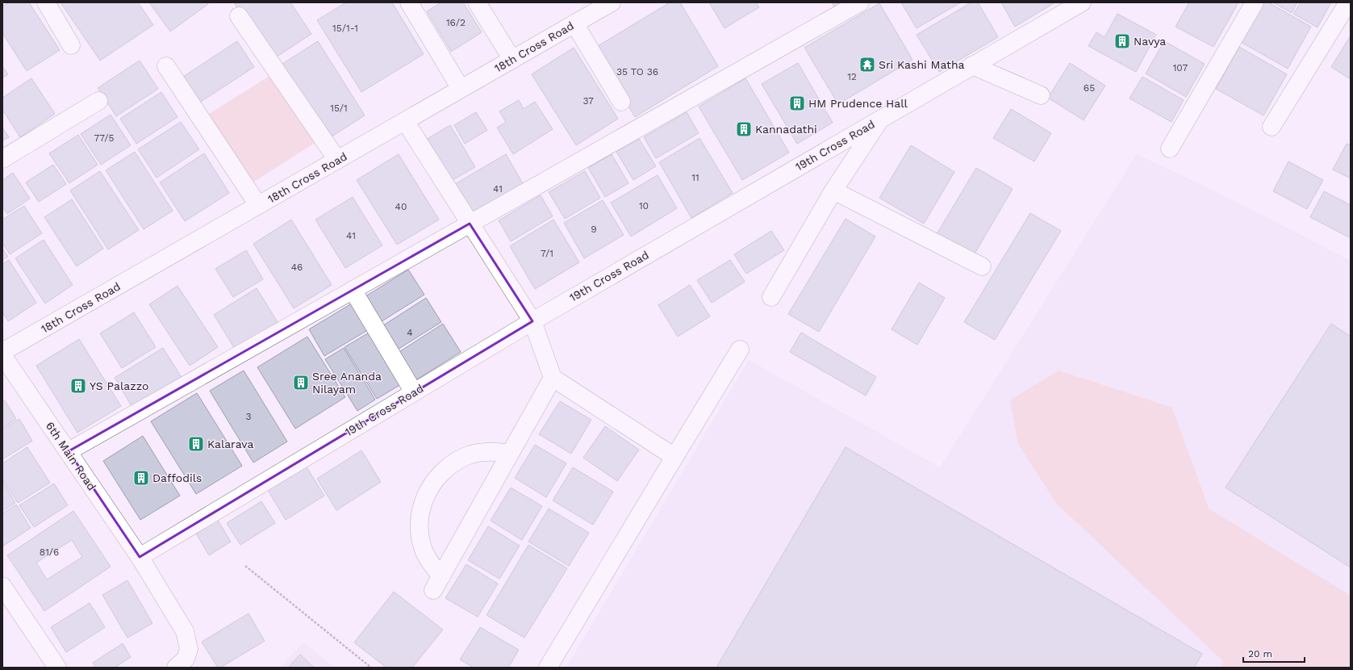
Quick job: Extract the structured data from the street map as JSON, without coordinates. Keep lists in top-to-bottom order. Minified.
{"streets":{"street":["18th Cross Road","19th Cross Road","6th Main Road"]},"crossings":[["19th Cross Road","6th Main Road"]],"places":{"building":["Navya","HM Prudence Hall","Kannadathi","Sree Ananda Nilayam","YS Palazzo","Kalarava","Daffodils"],"temple":["Sri Kashi Matha"]},"house_numbers":["16/2","15/1-1","107","35 TO 36","12","65","37","15/1","77/5","11","41","10","40","9","41","7/1","46","4","3","81/6"],"scale_bar":"20 m"}
